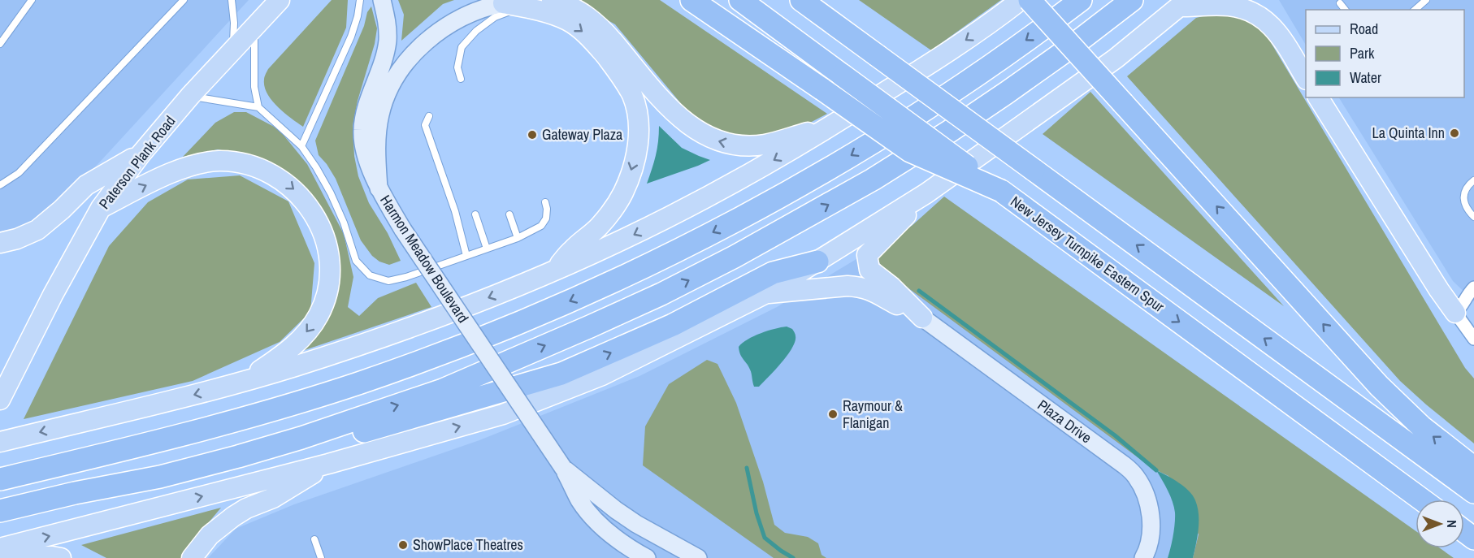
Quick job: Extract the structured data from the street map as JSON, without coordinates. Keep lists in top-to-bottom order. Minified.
{"streets":{"highway":["New Jersey Turnpike Eastern Spur"],"main road":["Paterson Plank Road"],"street":["Harmon Meadow Boulevard","Plaza Drive"]},"places":["La Quinta Inn","Gateway Plaza","Raymour & Flanigan","ShowPlace Theatres"],"legend":["Road","Park","Water"],"north":"right"}
